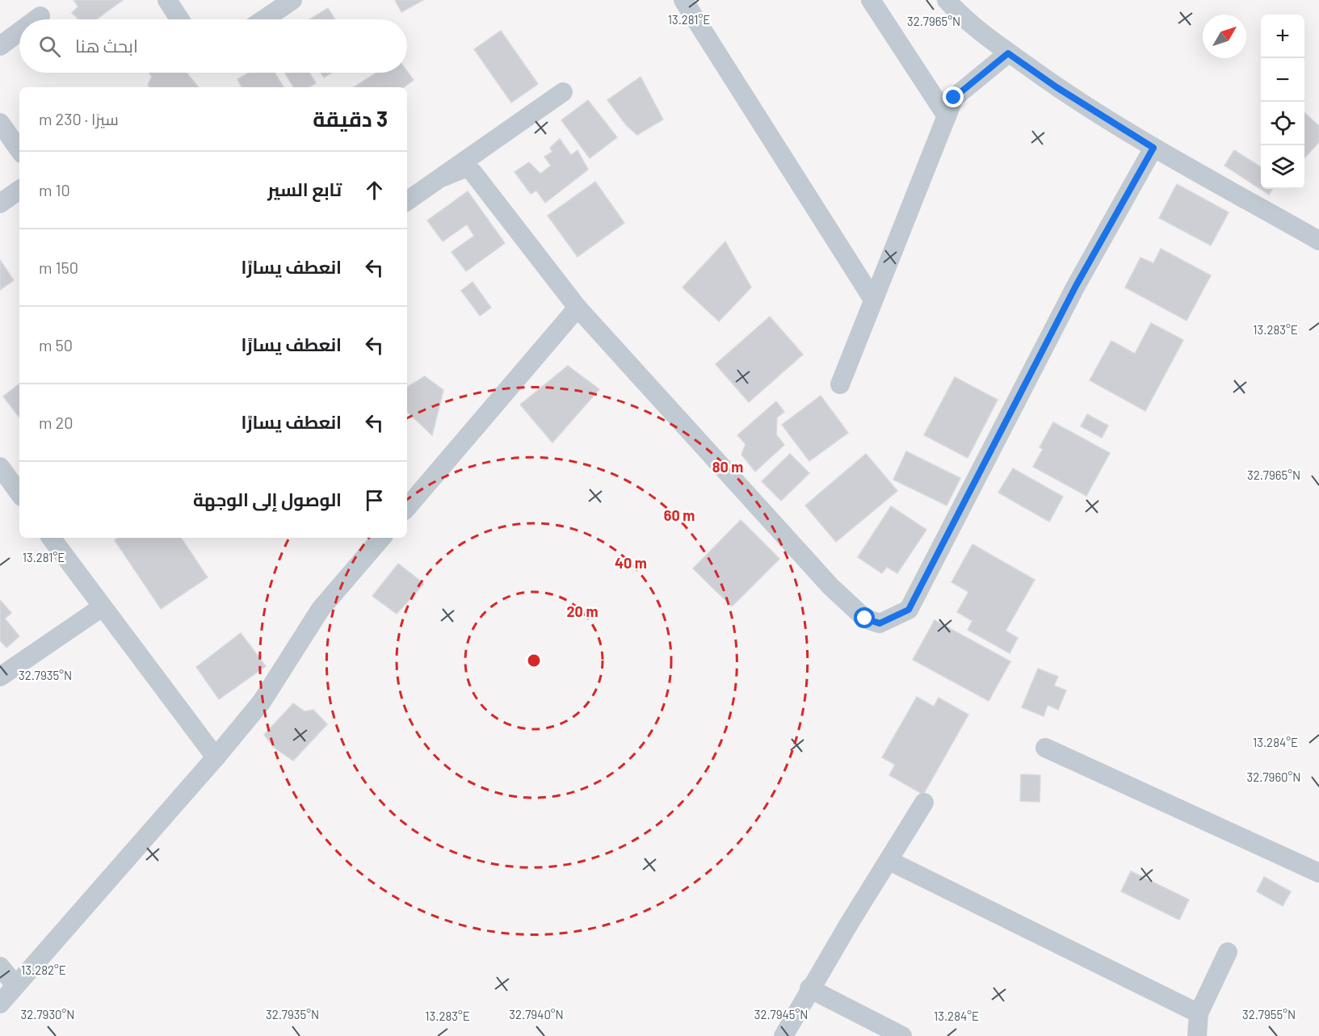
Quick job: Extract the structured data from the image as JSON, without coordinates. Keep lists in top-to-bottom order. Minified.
{"north":"top right","page":{"map_buttons":["+","−"],"search":"ابحث هنا","heading":["3 دقيقة","سيرًا · 230 m"],"list":[["تابع السير","10 m"],["انعطف يسارًا","150 m"],["انعطف يسارًا","50 m"],["انعطف يسارًا","20 m"],"الوصول إلى الوجهة"]},"coordinates":["13.281°E","32.7965°N","13.283°E","32.7935°N","13.284°E","32.7960°N","13.282°E","32.7930°N","32.7940°N","32.7945°N","32.7955°N"],"rings":["80 m","60 m","40 m","20 m"]}
